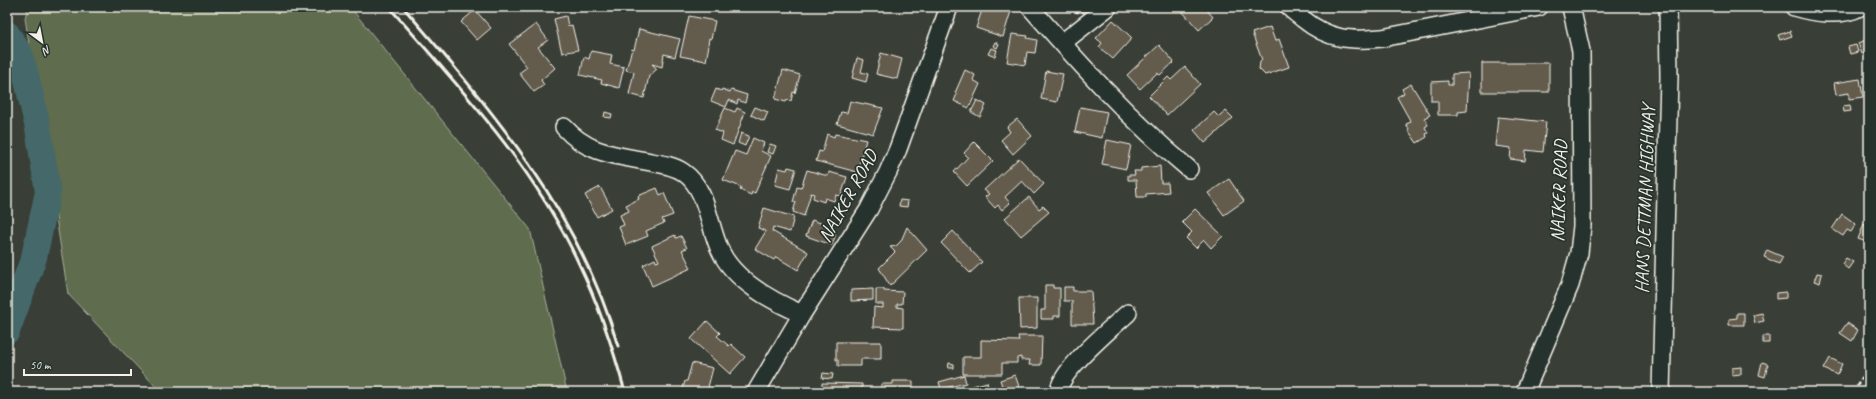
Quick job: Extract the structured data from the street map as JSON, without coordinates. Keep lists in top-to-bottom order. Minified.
{"streets":{"street":["NAIKER ROAD","HANS DETTMAN HIGHWAY"]},"scale_bar":"50 m","north":"bottom right"}
